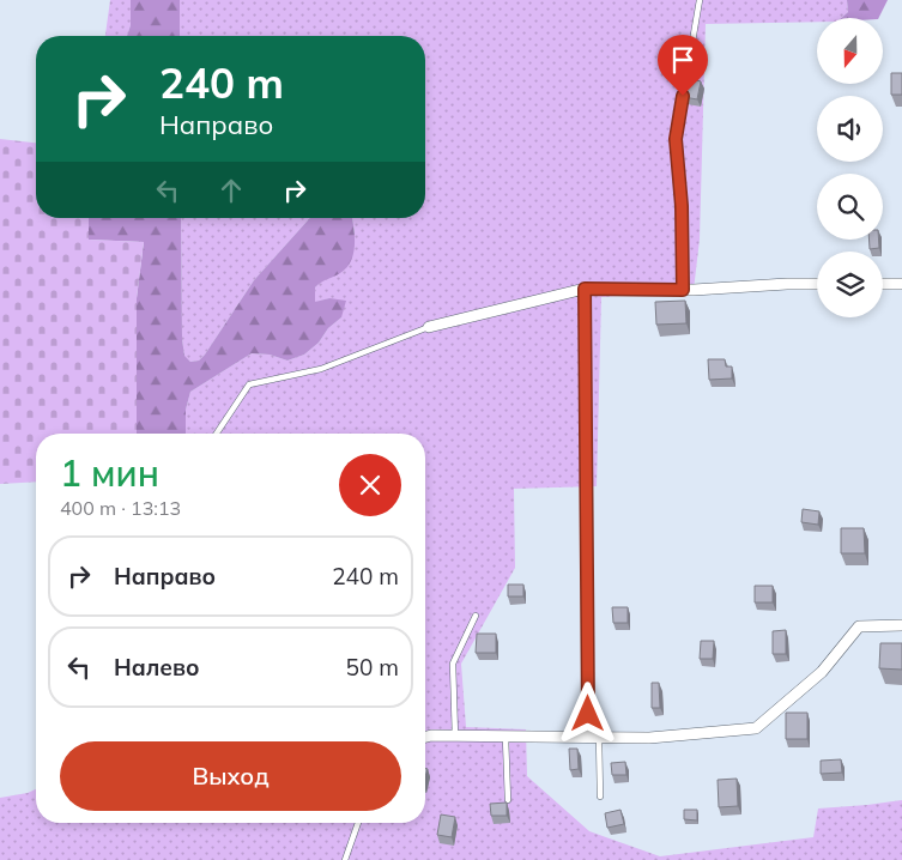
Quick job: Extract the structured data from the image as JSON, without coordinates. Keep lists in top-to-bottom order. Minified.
{"north":"bottom","page":{"turn":["240 m","Направо"],"heading":["1 мин","400 m · 13:13"],"list":[{"name":"Направо","value":"240 m"},{"name":"Налево","value":"50 m"}],"buttons":"Выход"}}
